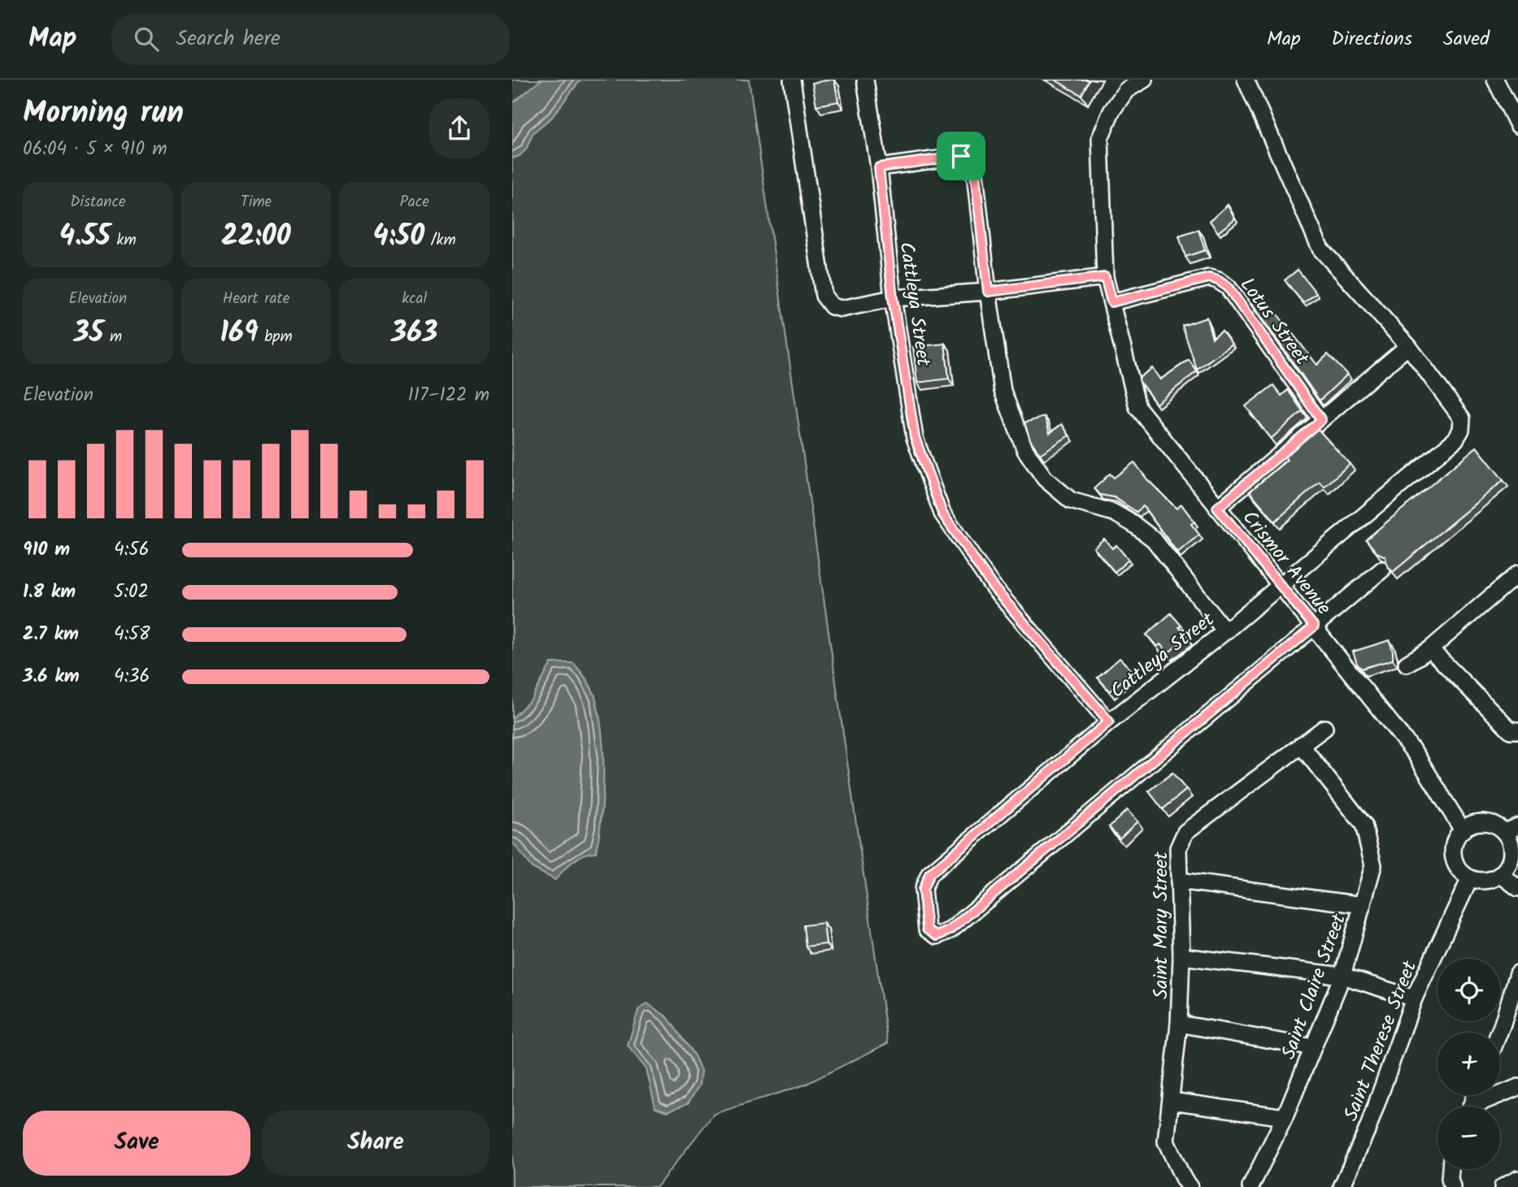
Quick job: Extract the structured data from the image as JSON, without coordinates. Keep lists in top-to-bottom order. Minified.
{"streets":{"street":["Cattleya Street","Lotus Street","Crismor Avenue","Saint Mary Street","Saint Claire Street","Saint Therese Street"]},"crossings":[["Cattleya Street","Crismor Avenue"],["Lotus Street","Crismor Avenue"],["Crismor Avenue","Saint Therese Street"],["Saint Mary Street","Saint Claire Street"]],"page":{"header":"Map","search":"Search here","nav":["Map","Directions","Saved"],"heading":["Morning run","06:04 · 5 × 910 m"],"stats":[["Distance","4.55 km"],["Time","22:00"],["Pace","4:50 /km"],["Elevation","35 m"],["Heart rate","169 bpm"],["kcal","363"]],"chart":["Elevation","117–122 m"],"list":[{"name":"910 m","note":"4:56"},{"name":"1.8 km","note":"5:02"},{"name":"2.7 km","note":"4:58"},{"name":"3.6 km","note":"4:36"}],"map_buttons":["+","−"],"buttons":["Save","Share"]}}
